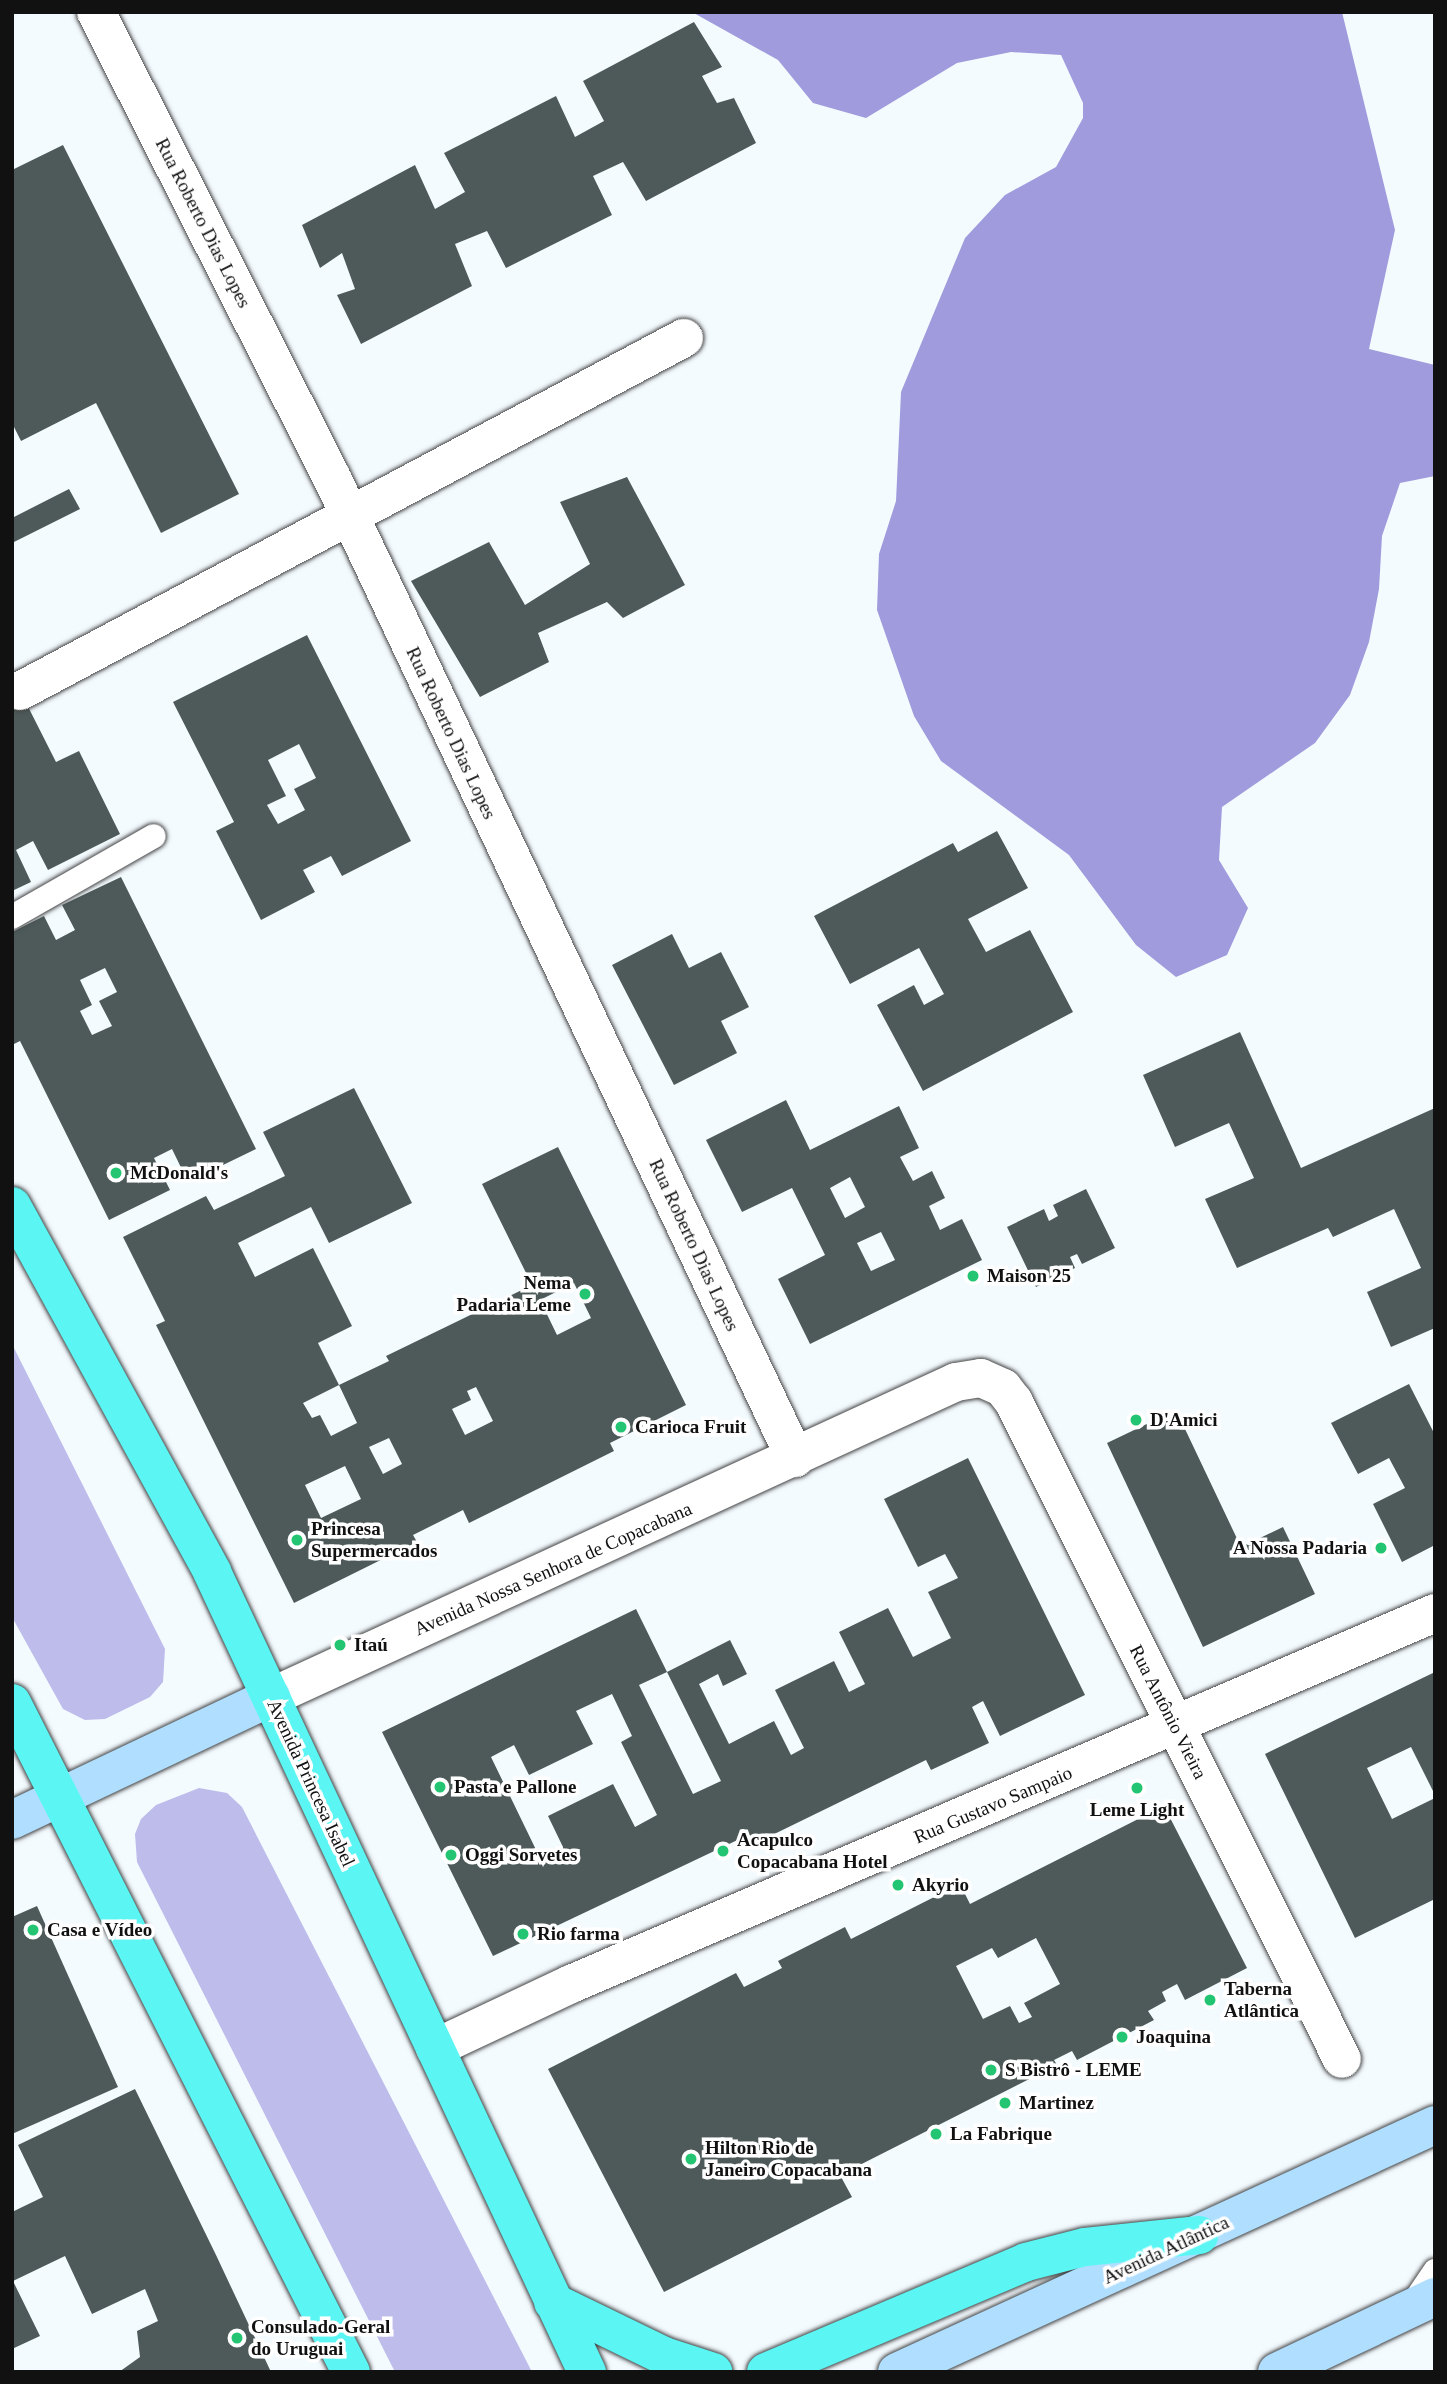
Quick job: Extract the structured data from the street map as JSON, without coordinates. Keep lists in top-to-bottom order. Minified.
{"streets":{"highway":["Avenida Princesa Isabel"],"street":["Rua Roberto Dias Lopes","Avenida Nossa Senhora de Copacabana","Rua Antônio Vieira","Rua Gustavo Sampaio","Avenida Atlântica"]},"crossings":[["Rua Roberto Dias Lopes","Avenida Nossa Senhora de Copacabana"],["Avenida Nossa Senhora de Copacabana","Rua Antônio Vieira"],["Avenida Nossa Senhora de Copacabana","Avenida Princesa Isabel"],["Rua Antônio Vieira","Rua Gustavo Sampaio"],["Avenida Princesa Isabel","Rua Gustavo Sampaio"]],"places":["McDonald's","Maison 25","Nema Padaria Leme","D'Amici","Carioca Fruit","Princesa Supermercados","A Nossa Padaria","Itaú","Pasta e Pallone","Leme Light","Acapulco Copacabana Hotel","Oggi Sorvetes","Akyrio","Casa e Vídeo","Rio farma","Taberna Atlântica","Joaquina","S Bistrô - LEME","Martinez","La Fabrique","Hilton Rio de Janeiro Copacabana","Consulado-Geral do Uruguai"]}
